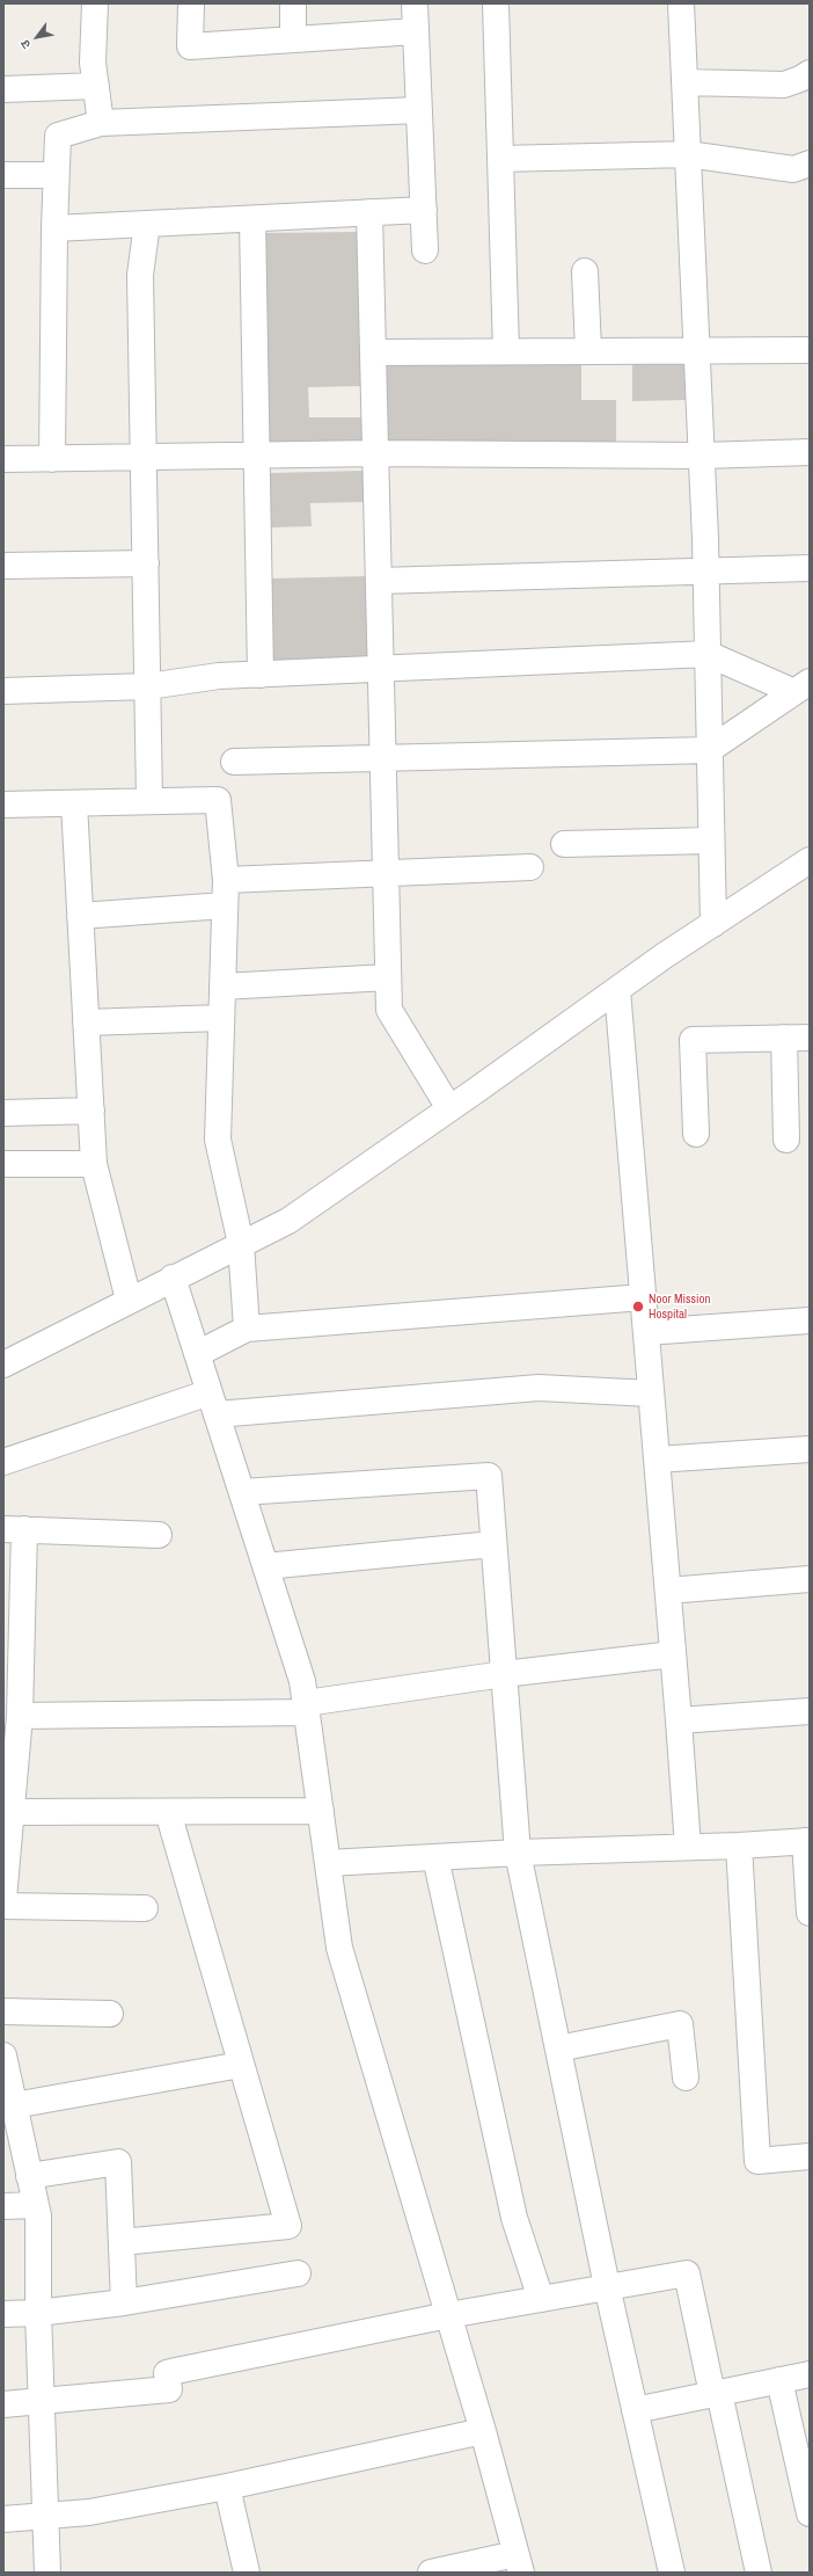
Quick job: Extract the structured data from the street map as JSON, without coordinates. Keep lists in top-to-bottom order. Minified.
{"places":["Noor Mission Hospital"],"north":"bottom left"}
